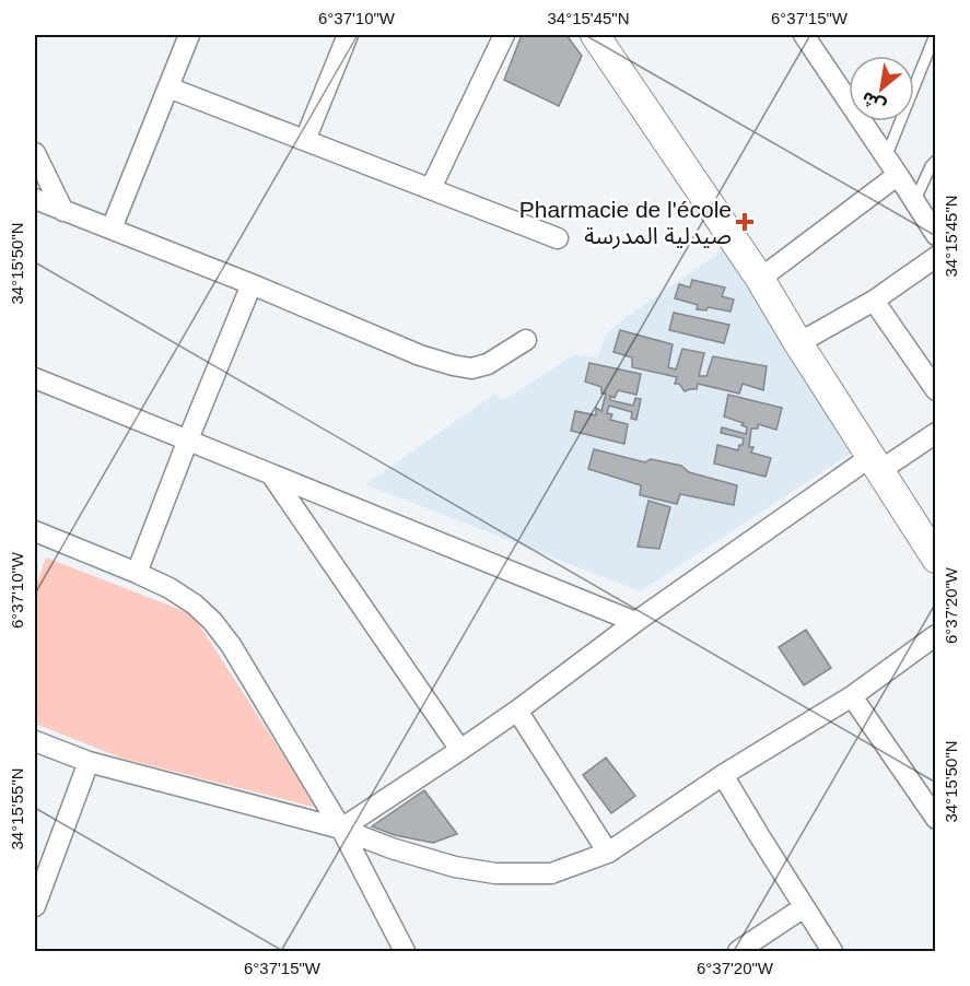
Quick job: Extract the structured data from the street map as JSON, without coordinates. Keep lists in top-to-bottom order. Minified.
{"places":{"health":["Pharmacie de l'école صيدلية المدرسة"]},"north":"bottom left","coordinates":["6°37'10\"W","34°15'45\"N","6°37'15\"W","34°15'50\"N","6°37'20\"W","34°15'55\"N"]}
